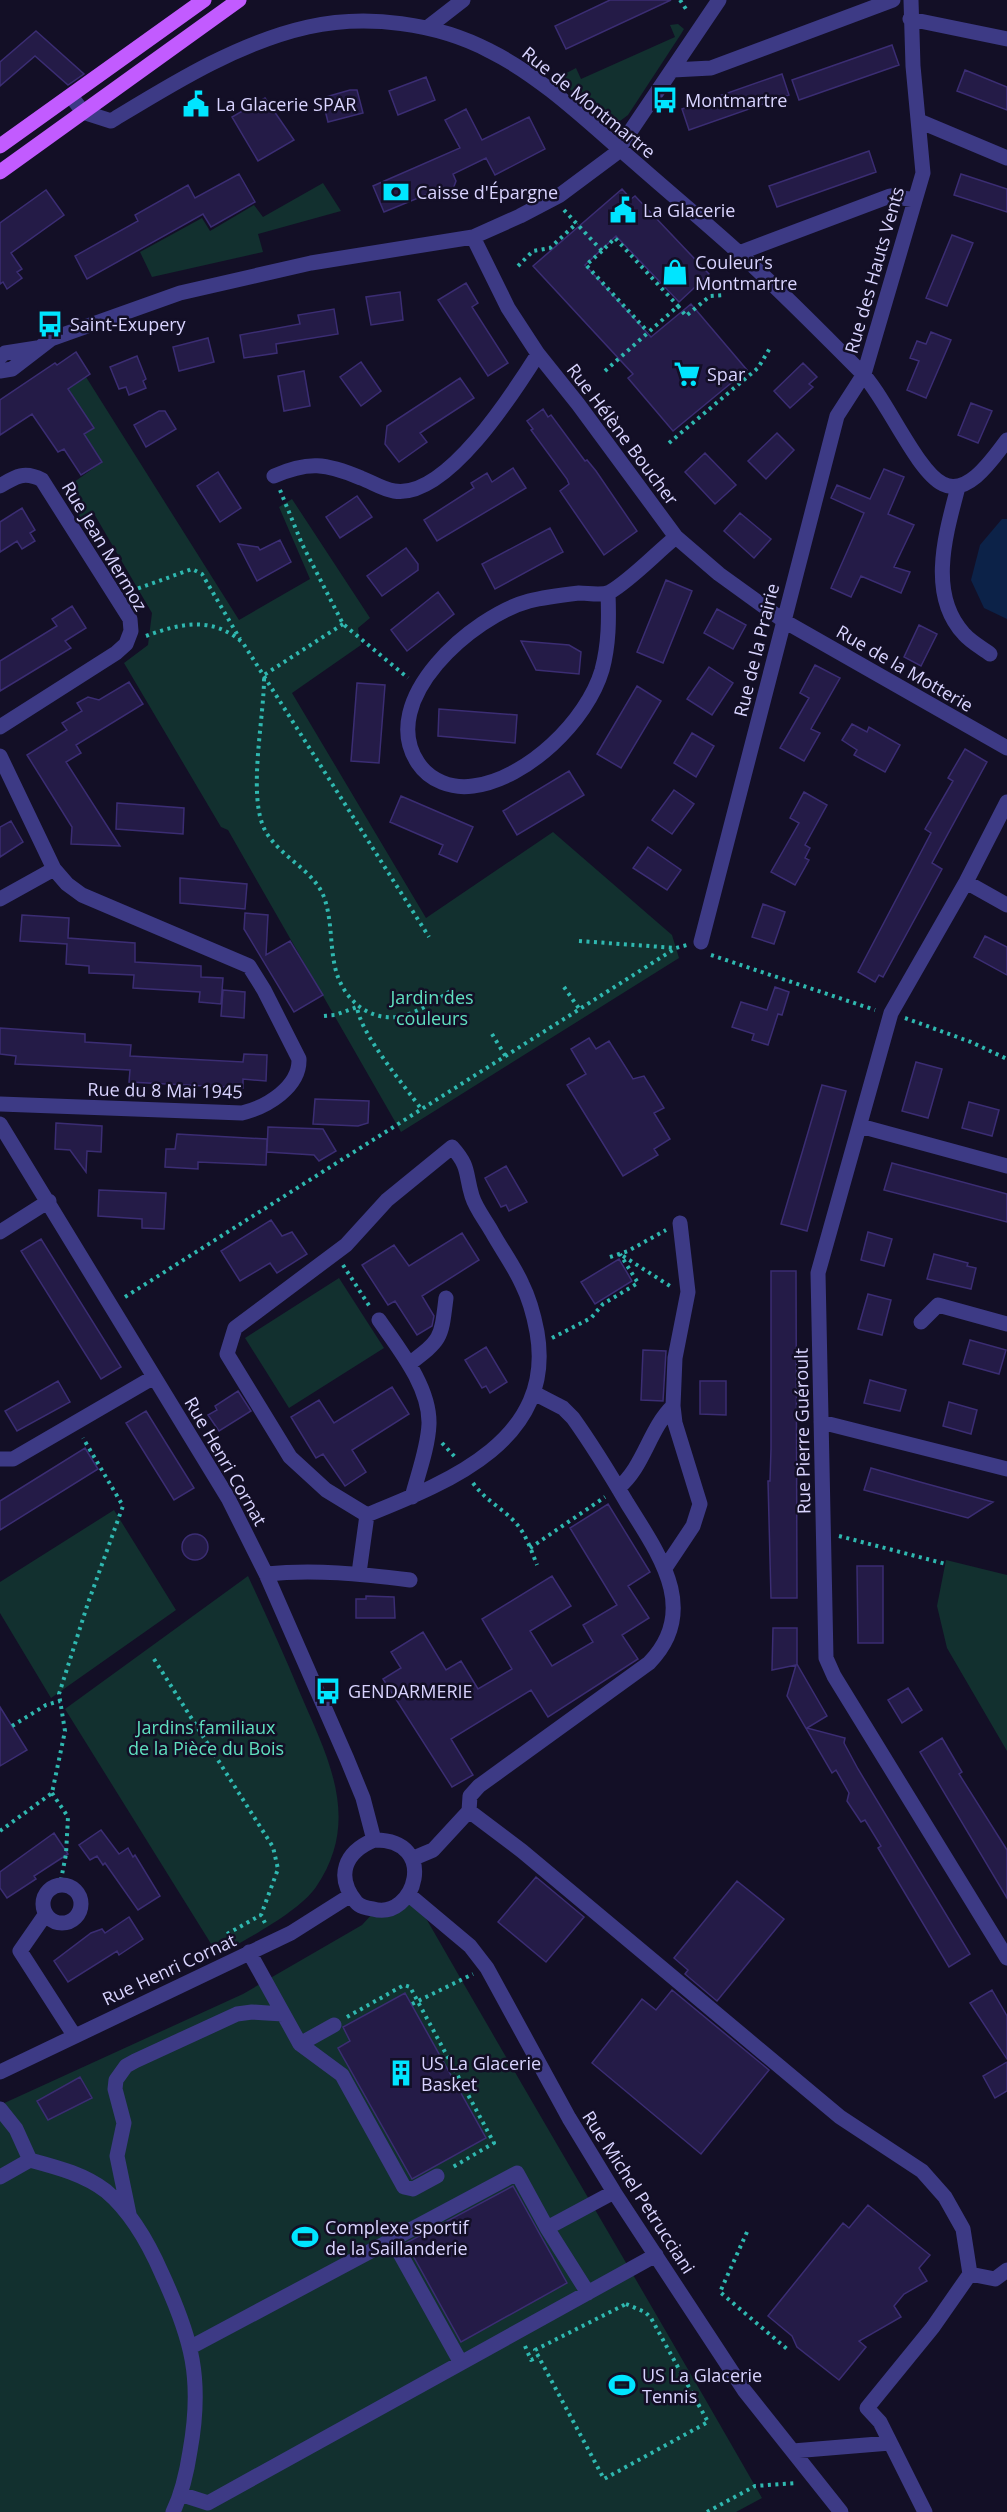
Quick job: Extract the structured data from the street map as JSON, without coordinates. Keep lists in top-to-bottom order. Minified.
{"streets":{"street":["Rue de Montmartre","Rue des Hauts Vents","Rue Hélène Boucher","Rue Jean Mermoz","Rue de la Prairie","Rue de la Motterie","Rue du 8 Mai 1945","Rue Pierre Guéroult","Rue Henri Cornat","Rue Michel Petrucciani"]},"crossings":[["Rue de Montmartre","Rue des Hauts Vents"],["Rue de Montmartre","Rue de la Prairie"],["Rue des Hauts Vents","Rue de la Prairie"],["Rue Hélène Boucher","Rue de la Prairie"],["Rue Hélène Boucher","Rue de la Motterie"],["Rue de la Prairie","Rue de la Motterie"],["Rue Henri Cornat","Rue Michel Petrucciani"]],"parks":["Jardin des couleurs","Jardins familiaux de la Pièce du Bois"],"places":{"bus stop":["Montmartre","Saint-Exupery","GENDARMERIE"],"public building":["La Glacerie SPAR","La Glacerie"],"bank":["Caisse d'Épargne"],"shop":["Couleur’s Montmartre"],"supermarket":["Spar"],"building":["US La Glacerie Basket"],"sports":["Complexe sportif de la Saillanderie","US La Glacerie Tennis"]}}
